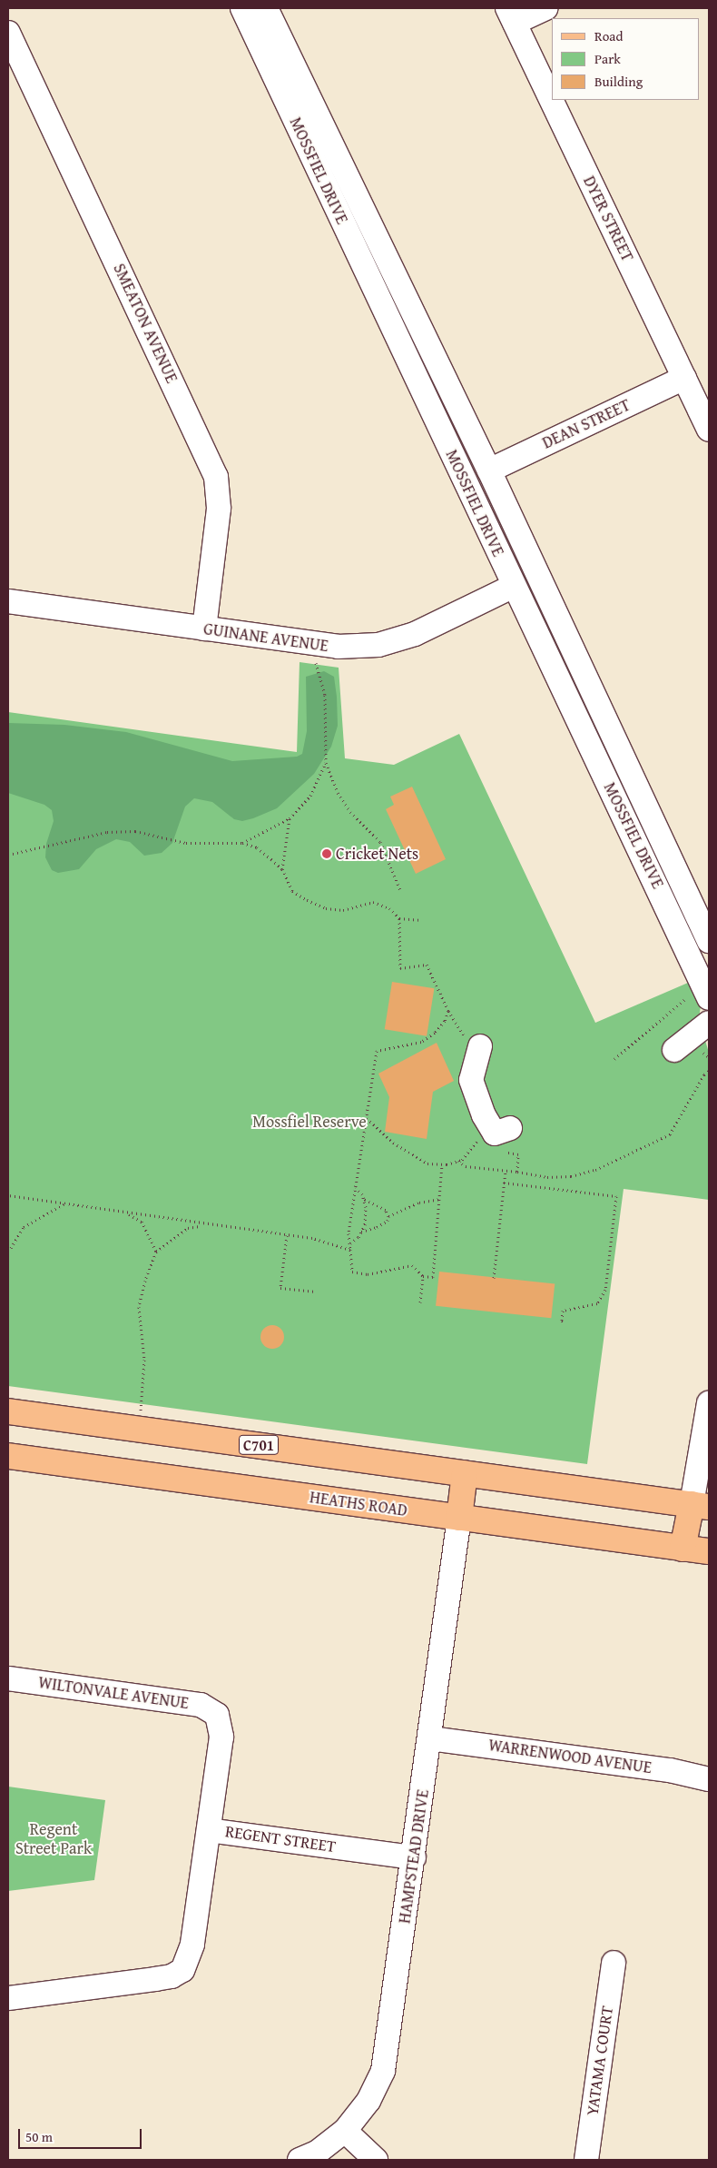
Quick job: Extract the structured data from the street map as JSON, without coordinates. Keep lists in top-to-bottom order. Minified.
{"streets":{"main road":["C701","HEATHS ROAD"],"street":["MOSSFIEL DRIVE","DYER STREET","SMEATON AVENUE","DEAN STREET","GUINANE AVENUE","WILTONVALE AVENUE","WARRENWOOD AVENUE","REGENT STREET","HAMPSTEAD DRIVE","YATAMA COURT"]},"crossings":[["MOSSFIEL DRIVE","DEAN STREET"],["MOSSFIEL DRIVE","GUINANE AVENUE"],["DYER STREET","DEAN STREET"],["SMEATON AVENUE","GUINANE AVENUE"],["HEATHS ROAD","HAMPSTEAD DRIVE"],["WILTONVALE AVENUE","REGENT STREET"],["WARRENWOOD AVENUE","HAMPSTEAD DRIVE"],["REGENT STREET","HAMPSTEAD DRIVE"]],"parks":["Mossfiel Reserve","Regent Street Park"],"places":["Cricket Nets"],"legend":["Road","Park","Building"],"scale_bar":"50 m"}
